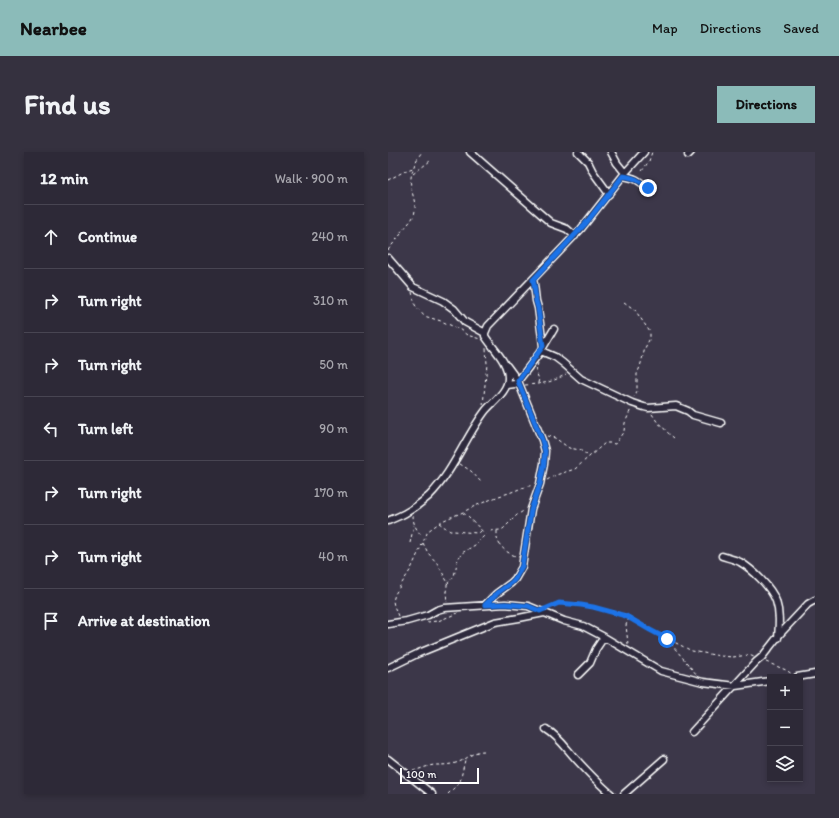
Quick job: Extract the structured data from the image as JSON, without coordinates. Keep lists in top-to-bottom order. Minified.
{"scale_bar":"100 m","page":{"header":"Nearbee","nav":["Map","Directions","Saved"],"buttons":"Directions","title":"Find us","heading":["12 min","Walk · 900 m"],"list":[["Continue","240 m"],["Turn right","310 m"],["Turn right","50 m"],["Turn left","90 m"],["Turn right","170 m"],["Turn right","40 m"],"Arrive at destination"],"map_buttons":["+","−"],"scale":"100 m"}}
